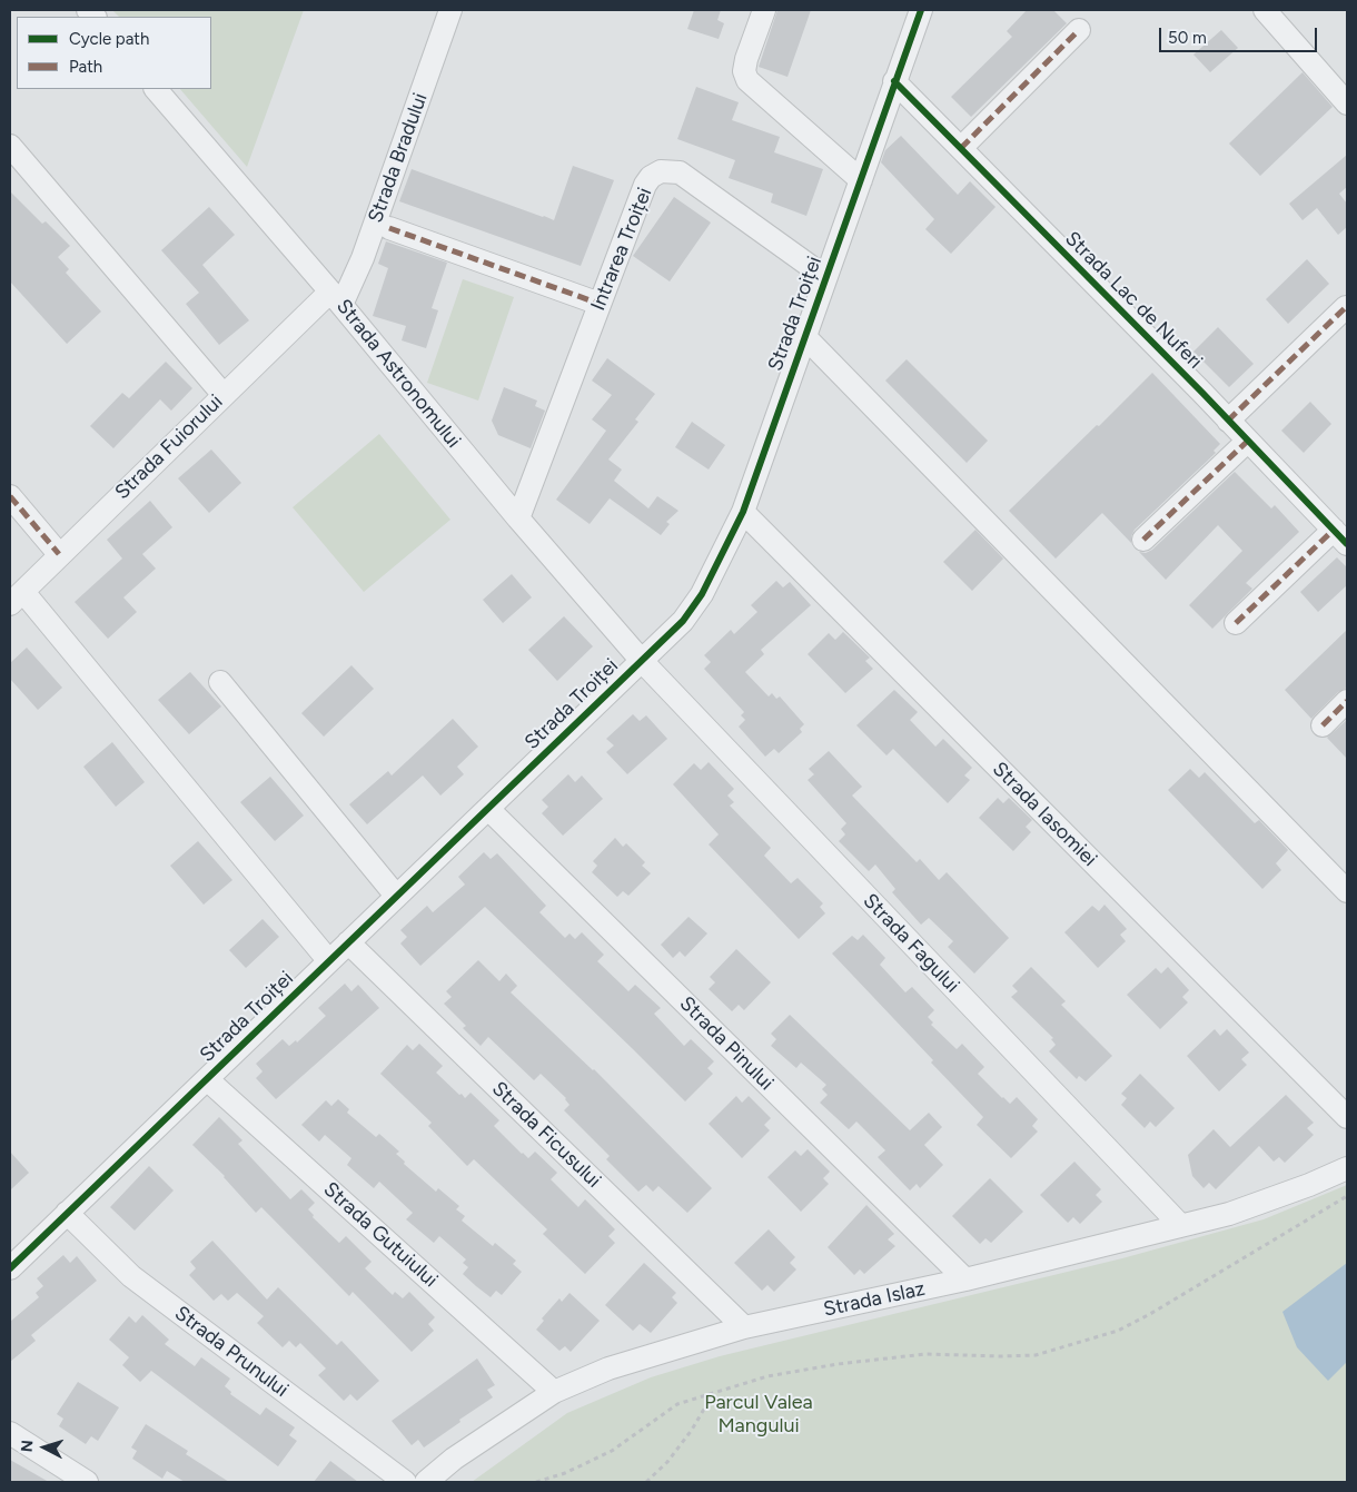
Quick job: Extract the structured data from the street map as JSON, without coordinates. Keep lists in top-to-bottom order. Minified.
{"streets":{"street":["Strada Bradului","Intrarea Troiței","Strada Lac de Nuferi","Strada Troiței","Strada Astronomului","Strada Fuiorului","Strada Iasomiei","Strada Fagului","Strada Pinului","Strada Ficusului","Strada Gutuiului","Strada Islaz","Strada Prunului"]},"crossings":[["Strada Bradului","Strada Astronomului"],["Strada Bradului","Strada Fuiorului"],["Intrarea Troiței","Strada Troiței"],["Intrarea Troiței","Strada Astronomului"],["Strada Lac de Nuferi","Strada Troiței"],["Strada Troiței","Strada Astronomului"],["Strada Troiței","Strada Iasomiei"],["Strada Troiței","Strada Fagului"],["Strada Troiței","Strada Pinului"],["Strada Troiței","Strada Ficusului"],["Strada Troiței","Strada Gutuiului"],["Strada Troiței","Strada Prunului"],["Strada Astronomului","Strada Fuiorului"],["Strada Astronomului","Strada Fagului"],["Strada Fagului","Strada Islaz"],["Strada Pinului","Strada Islaz"],["Strada Ficusului","Strada Islaz"],["Strada Gutuiului","Strada Islaz"]],"parks":["Parcul Valea Mangului"],"legend":["Cycle path","Path"],"scale_bar":"50 m","north":"left"}
